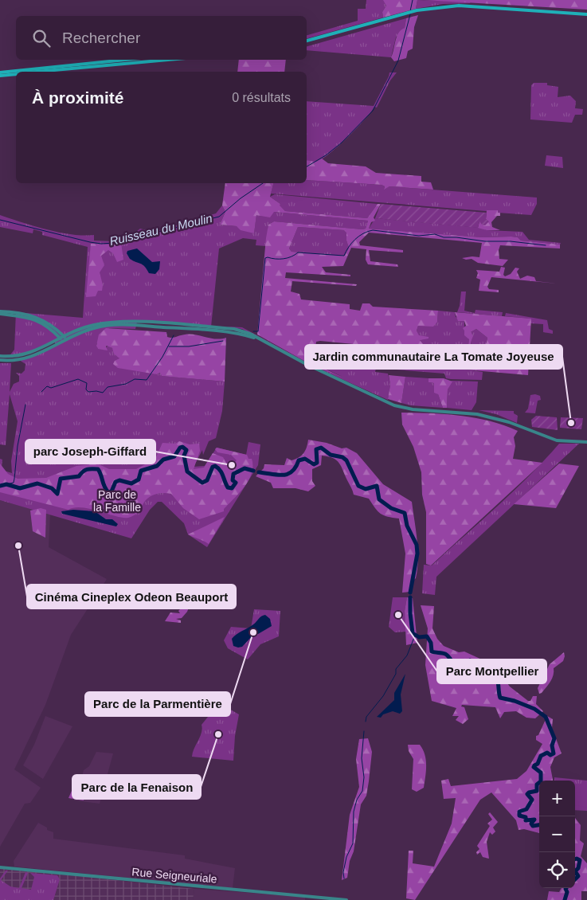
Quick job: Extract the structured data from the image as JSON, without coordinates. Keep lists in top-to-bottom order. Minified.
{"streets":{"street":["Rue Seigneuriale"]},"water":["Ruisseau du Moulin"],"parks":["Parc de la Famille"],"places":["Jardin communautaire La Tomate Joyeuse","parc Joseph-Giffard","Cinéma Cineplex Odeon Beauport","Parc Montpellier","Parc de la Parmentière","Parc de la Fenaison"],"page":{"search":"Rechercher","heading":["À proximité","0 résultats"],"map_buttons":["+","−"]}}
